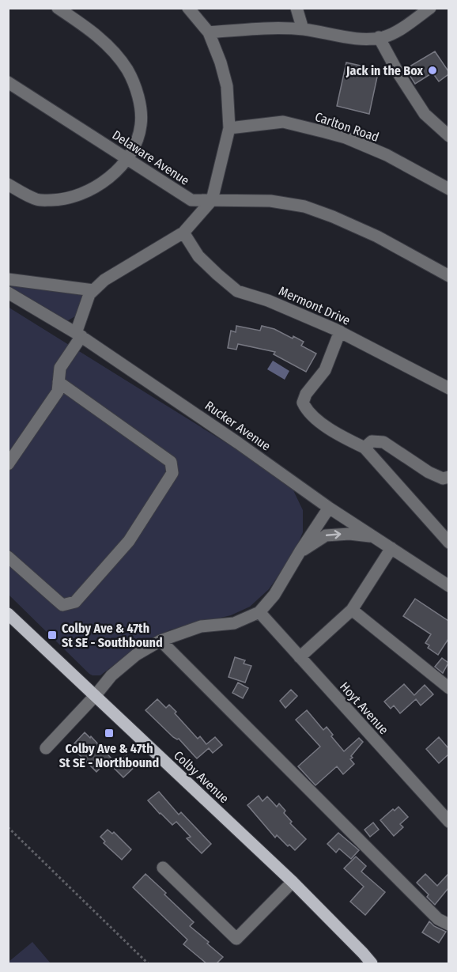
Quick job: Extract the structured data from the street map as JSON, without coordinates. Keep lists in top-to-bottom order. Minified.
{"streets":{"main road":["Colby Avenue"],"street":["Carlton Road","Delaware Avenue","Mermont Drive","Rucker Avenue","Hoyt Avenue"]},"places":{"other":["Jack in the Box"],"transit":["Colby Ave & 47th St SE - Southbound","Colby Ave & 47th St SE - Northbound"]}}
